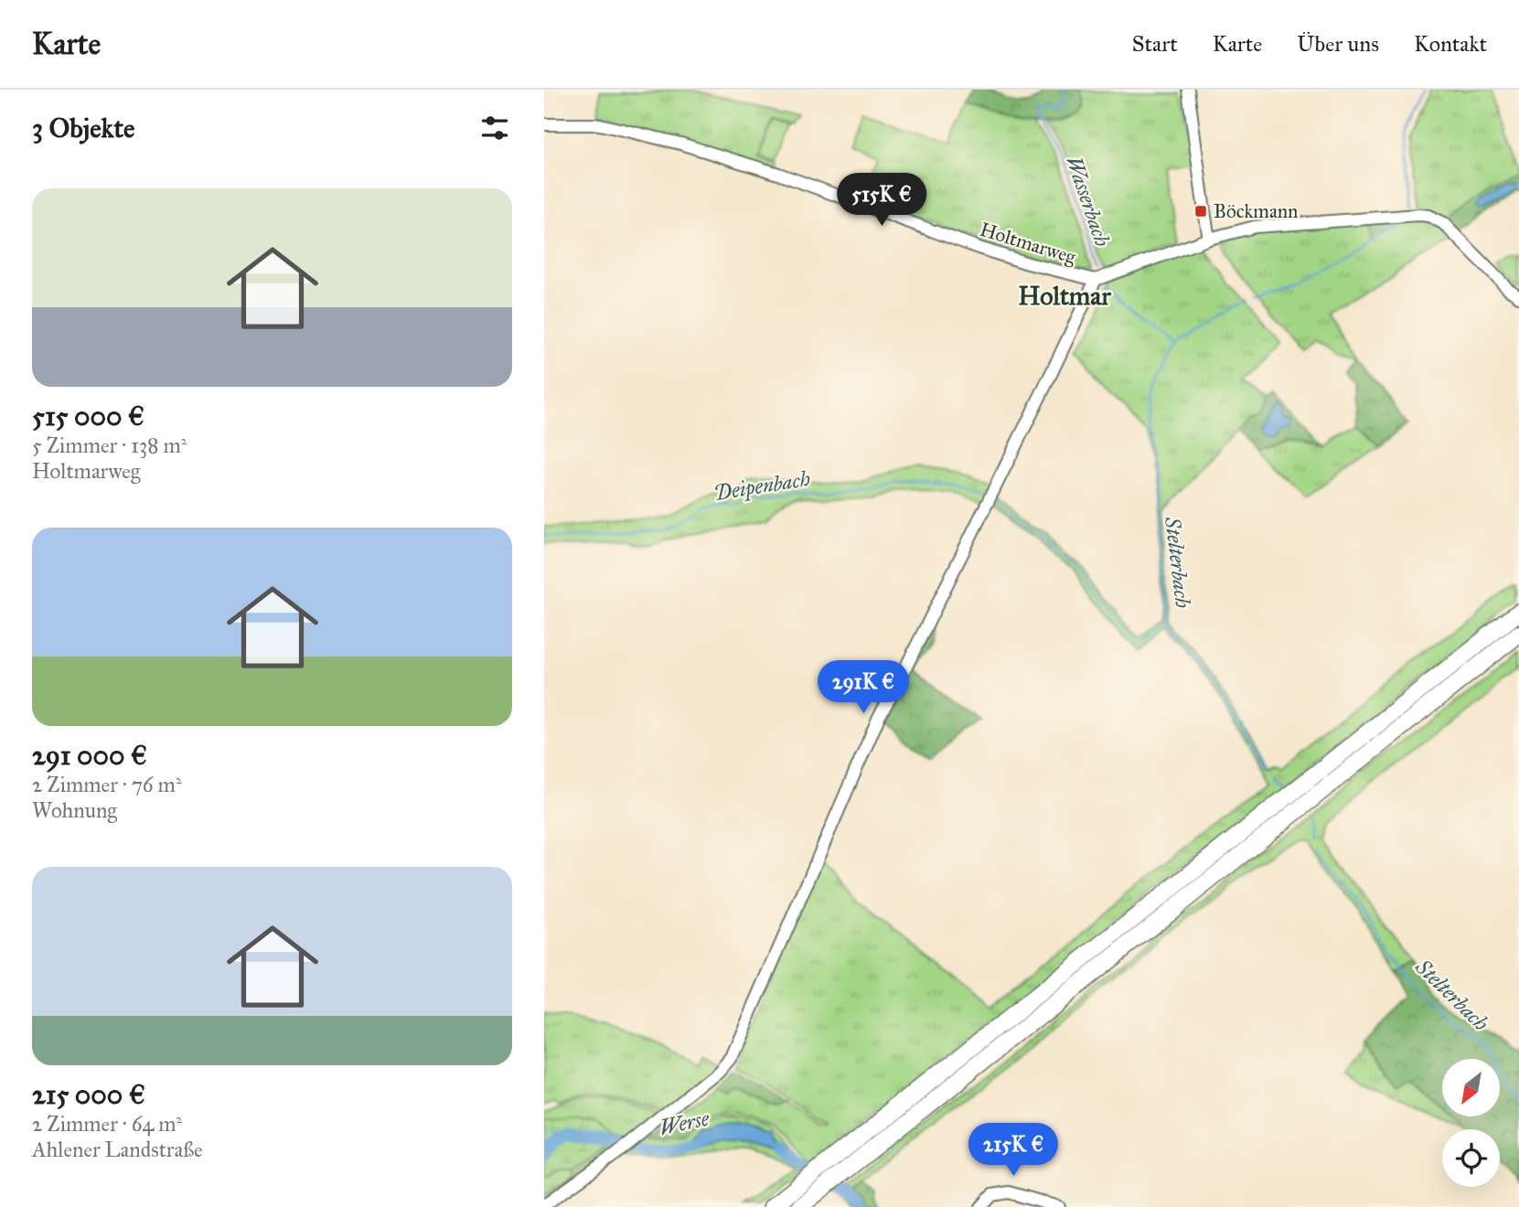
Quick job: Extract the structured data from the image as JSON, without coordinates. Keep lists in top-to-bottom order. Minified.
{"streets":{"street":["Holtmarweg"]},"districts":["Holtmar"],"water":["Wasserbach","Deipenbach","Stelterbach","Werse"],"places":{"transit":["Böckmann"]},"north":"bottom left","page":{"header":"Karte","nav":["Start","Karte","Über uns","Kontakt"],"heading":"3 Objekte","list":[{"name":"515 000 €","note":"5 Zimmer · 138 m² · Holtmarweg"},{"name":"291 000 €","note":"2 Zimmer · 76 m² · Wohnung"},{"name":"215 000 €","note":"2 Zimmer · 64 m² · Ahlener Landstraße"}],"price":["515K €","291K €","215K €"]}}
